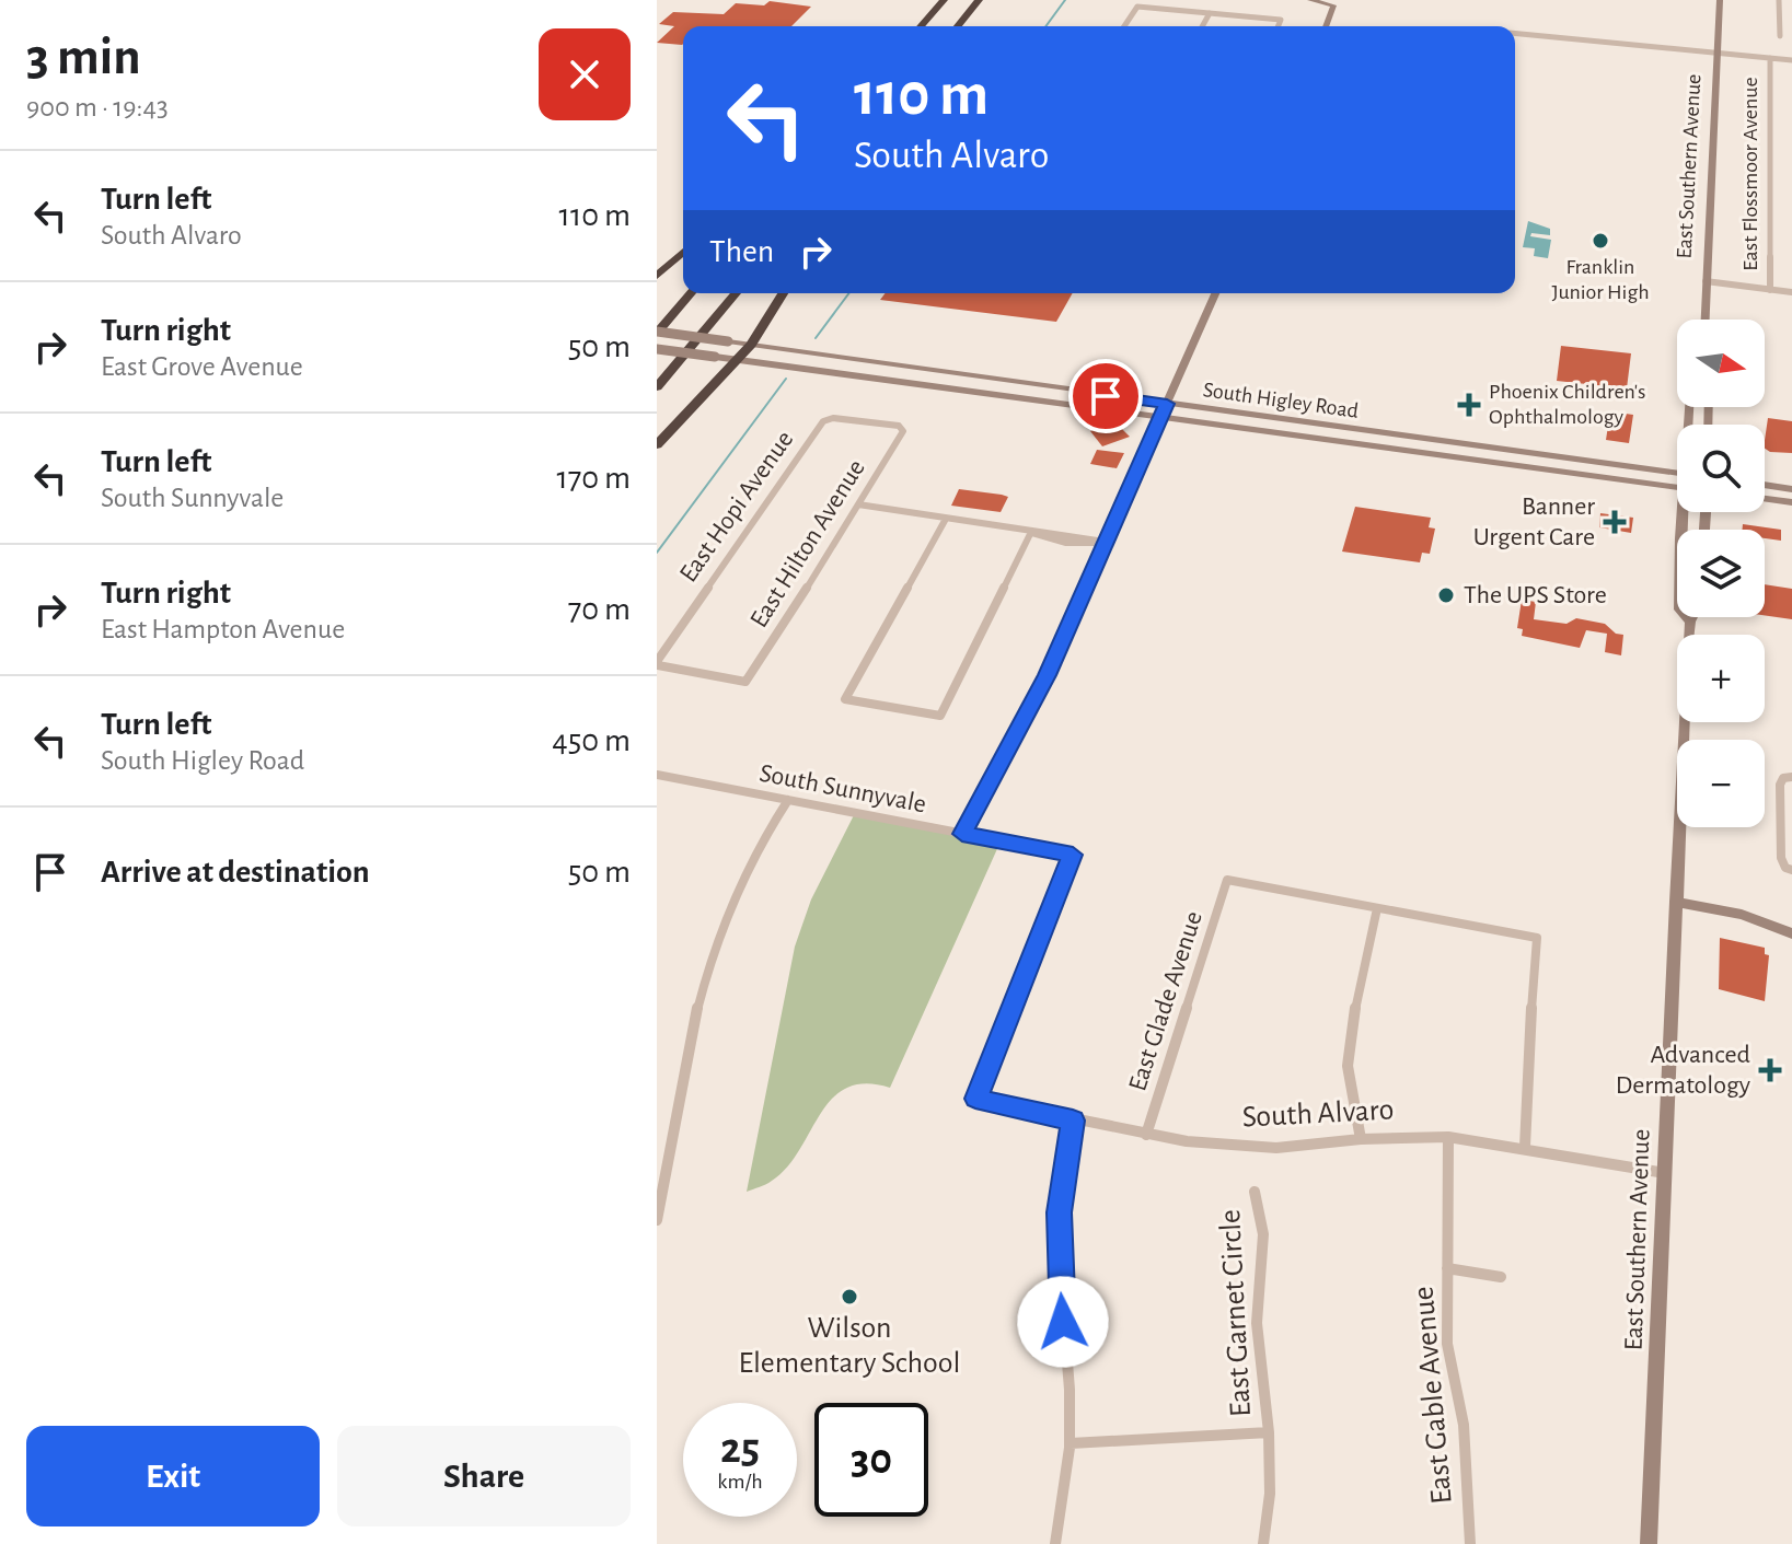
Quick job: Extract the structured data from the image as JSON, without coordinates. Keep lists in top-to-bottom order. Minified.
{"streets":{"main road":["East Southern Avenue","South Higley Road"],"street":["East Flossmoor Avenue","East Hopi Avenue","East Hilton Avenue","South Sunnyvale","East Glade Avenue","South Alvaro","East Garnet Circle","East Gable Avenue"]},"crossings":[["East Southern Avenue","South Alvaro"],["East Hopi Avenue","East Hilton Avenue"],["South Sunnyvale","South Alvaro"],["East Glade Avenue","South Alvaro"],["South Alvaro","East Gable Avenue"]],"places":{"other":["Franklin Junior High","The UPS Store","Wilson Elementary School"],"health":["Phoenix Children's Ophthalmology","Banner Urgent Care","Advanced Dermatology"]},"north":"right","page":{"heading":["3 min","900 m · 19:43"],"turn":["110 m","South Alvaro"],"list":[{"name":"Turn left","note":"South Alvaro","value":"110 m"},{"name":"Turn right","note":"East Grove Avenue","value":"50 m"},{"name":"Turn left","note":"South Sunnyvale","value":"170 m"},{"name":"Turn right","note":"East Hampton Avenue","value":"70 m"},{"name":"Turn left","note":"South Higley Road","value":"450 m"},{"name":"Arrive at destination","value":"50 m"}],"then":"Then","map_buttons":["+","−"],"speed":"25 km/h","limit":"30","buttons":["Exit","Share"]}}
